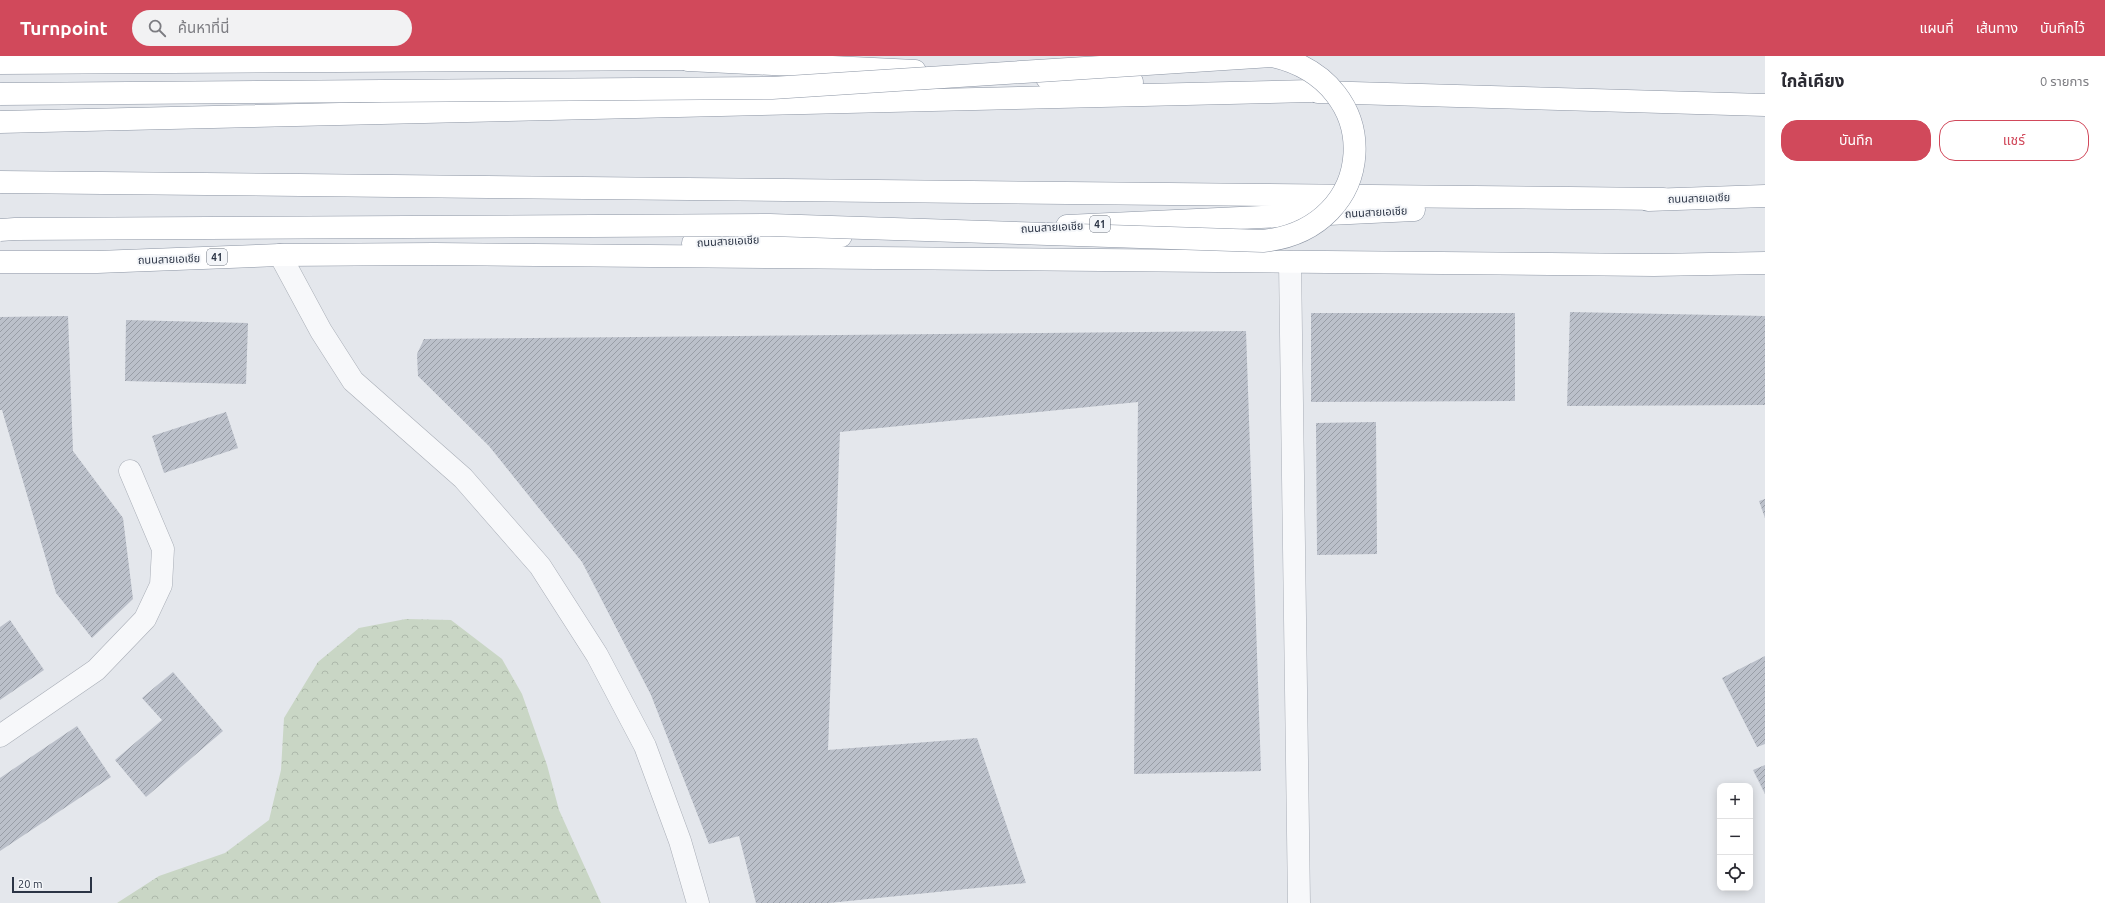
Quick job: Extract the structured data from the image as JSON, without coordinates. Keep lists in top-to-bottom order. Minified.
{"streets":{"highway":["ถนนสายเอเชีย","41"]},"scale_bar":"20 m","page":{"header":"Turnpoint","search":"ค้นหาที่นี่","nav":["แผนที่","เส้นทาง","บันทึกไว้"],"heading":["ใกล้เคียง","0 รายการ"],"buttons":["บันทึก","แชร์"],"map_buttons":["+","−"],"scale":"20 m"}}
